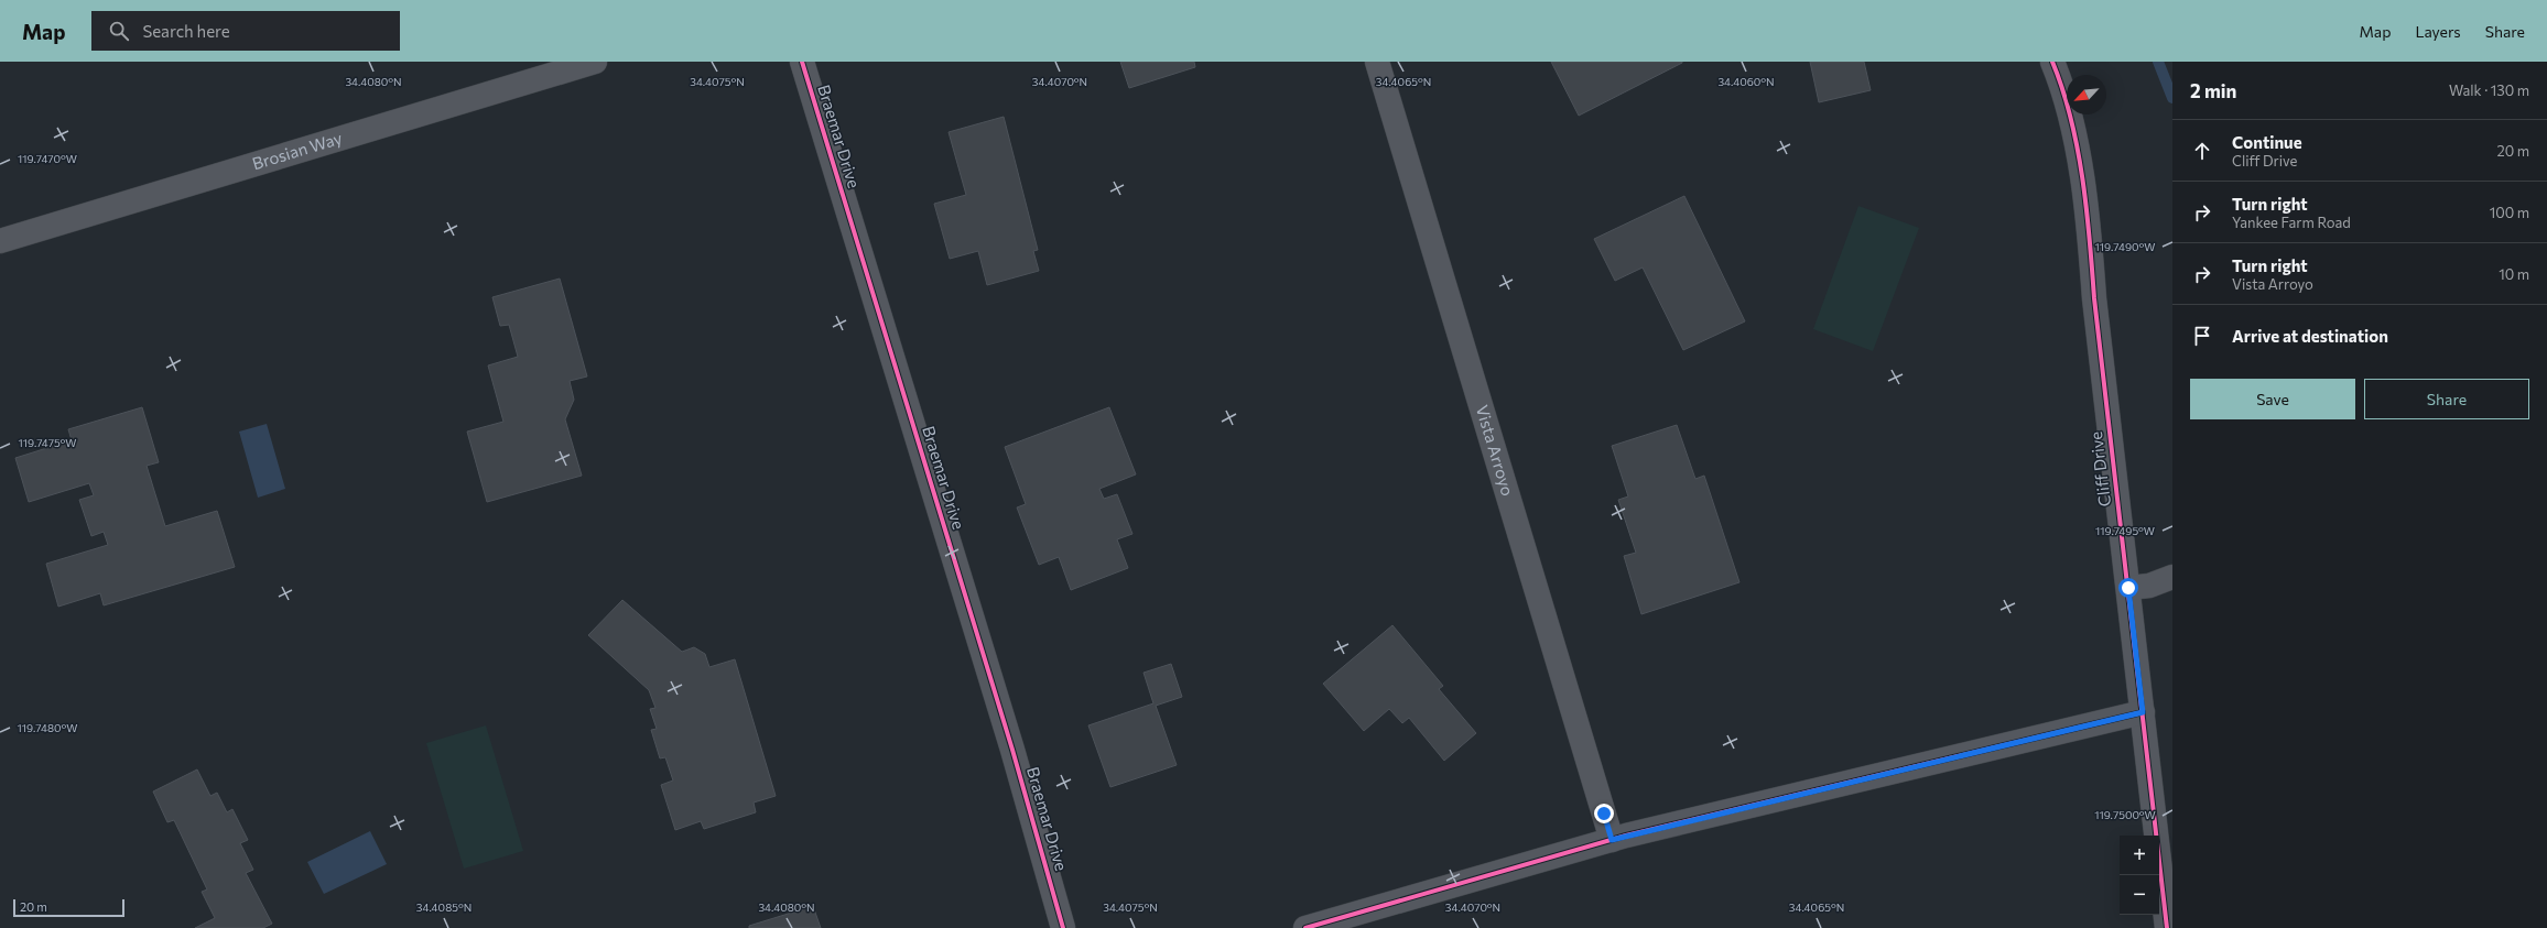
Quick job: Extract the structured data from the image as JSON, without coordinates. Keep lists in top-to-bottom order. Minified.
{"streets":{"street":["Braemar Drive","Brosian Way","Vista Arroyo","Cliff Drive"]},"scale_bar":"20 m","north":"bottom left","page":{"header":"Map","search":"Search here","nav":["Map","Layers","Share"],"heading":["2 min","Walk · 130 m"],"list":[["Continue","Cliff Drive","20 m"],["Turn right","Yankee Farm Road","100 m"],["Turn right","Vista Arroyo","10 m"],"Arrive at destination"],"buttons":["Save","Share"],"map_buttons":["+","−"],"scale":"20 m"},"coordinates":["34.4080°N","34.4075°N","34.4070°N","34.4065°N","34.4060°N","119.7470°W","119.7490°W","119.7475°W","119.7495°W","119.7480°W","119.7500°W","34.4085°N"]}
